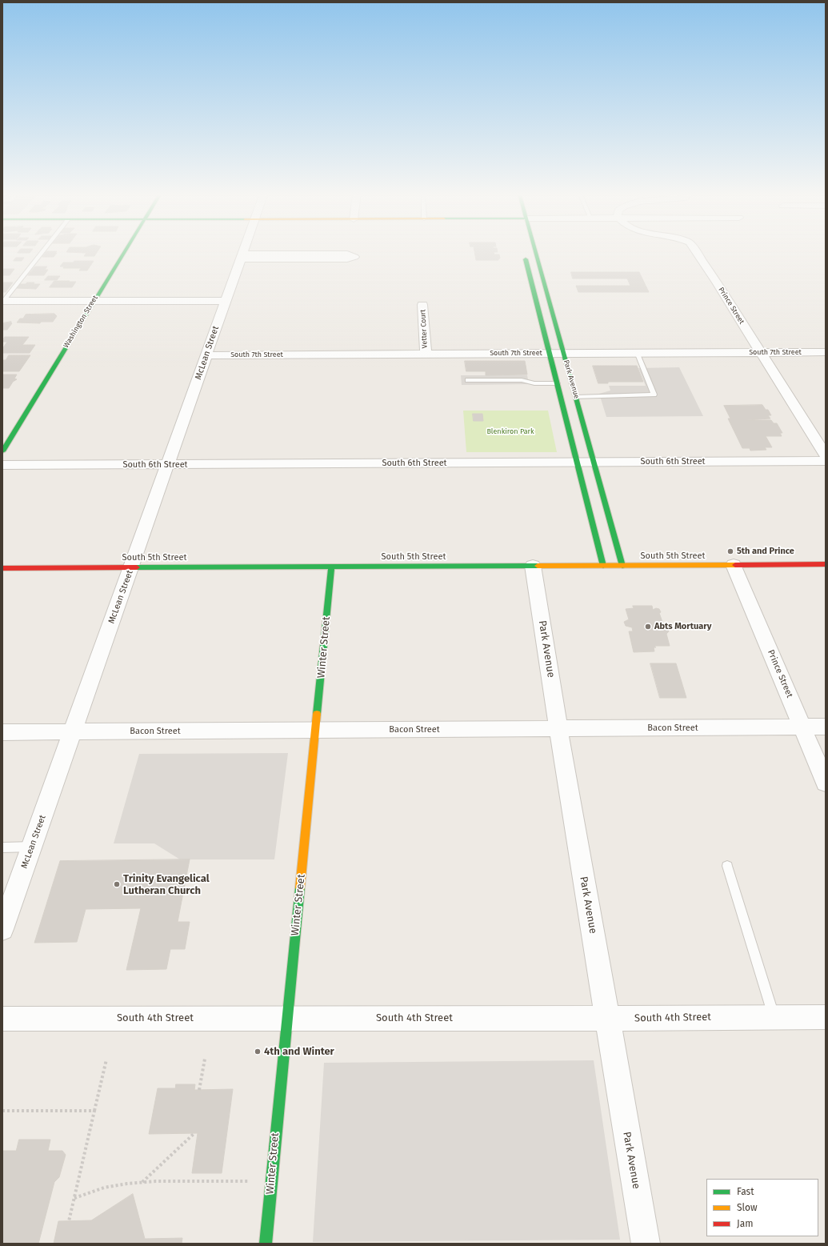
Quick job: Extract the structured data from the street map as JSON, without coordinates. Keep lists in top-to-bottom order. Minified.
{"streets":{"street":["Prince Street","Washington Street","Vetter Court","South 7th Street","McLean Street","Park Avenue","South 6th Street","South 5th Street","Winter Street","Bacon Street","South 4th Street"]},"crossings":[["Prince Street","South 7th Street"],["Prince Street","South 5th Street"],["Prince Street","Bacon Street"],["Vetter Court","South 7th Street"],["South 7th Street","McLean Street"],["South 7th Street","Park Avenue"],["McLean Street","South 6th Street"],["McLean Street","South 5th Street"],["McLean Street","Bacon Street"],["Park Avenue","South 6th Street"],["Park Avenue","South 5th Street"],["Park Avenue","Bacon Street"],["Park Avenue","South 4th Street"],["South 5th Street","Winter Street"],["Winter Street","Bacon Street"],["Winter Street","South 4th Street"]],"parks":["Blenkiron Park"],"places":["5th and Prince","Abts Mortuary","Trinity Evangelical Lutheran Church","4th and Winter"],"legend":["Fast","Slow","Jam"]}
